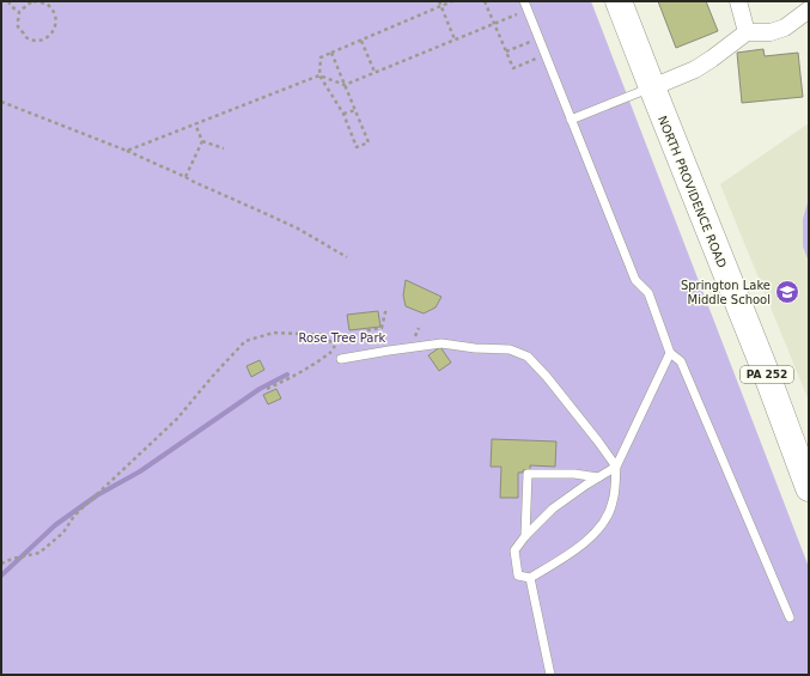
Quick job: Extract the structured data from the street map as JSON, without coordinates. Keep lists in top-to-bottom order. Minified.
{"streets":{"main road":["NORTH PROVIDENCE ROAD","PA 252"]},"parks":["Rose Tree Park"],"places":{"school or university":["Springton Lake Middle School"]}}
